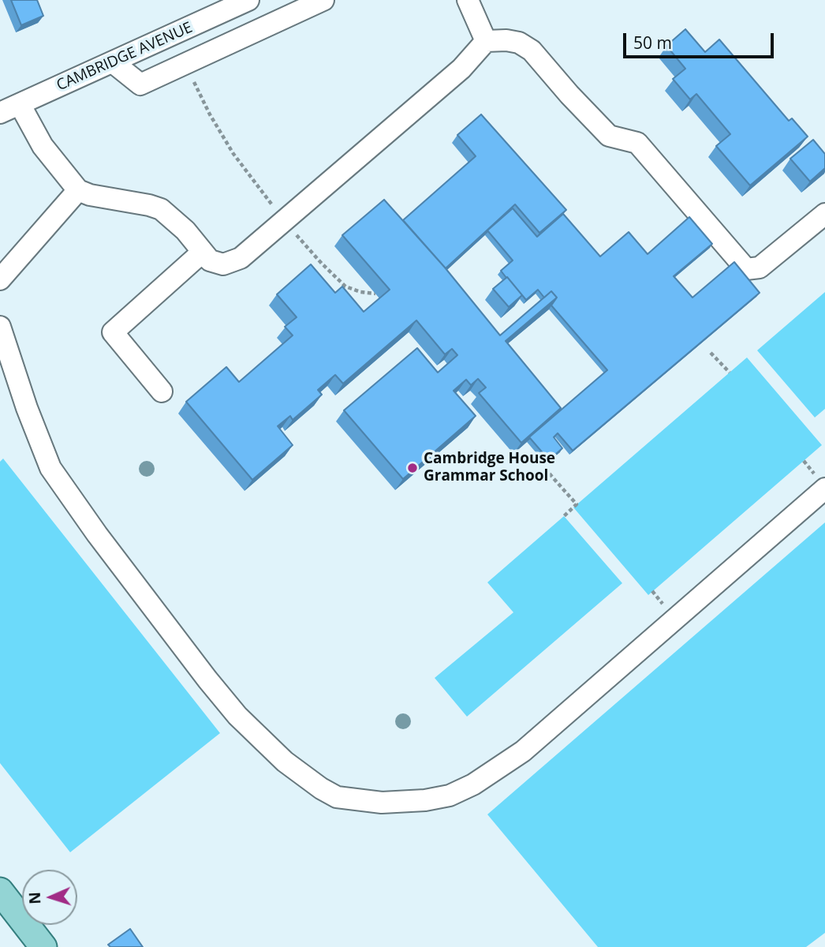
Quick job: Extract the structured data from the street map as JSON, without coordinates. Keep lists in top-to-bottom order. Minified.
{"streets":{"street":["CAMBRIDGE AVENUE"]},"places":["Cambridge House Grammar School"],"scale_bar":"50 m","north":"left"}
